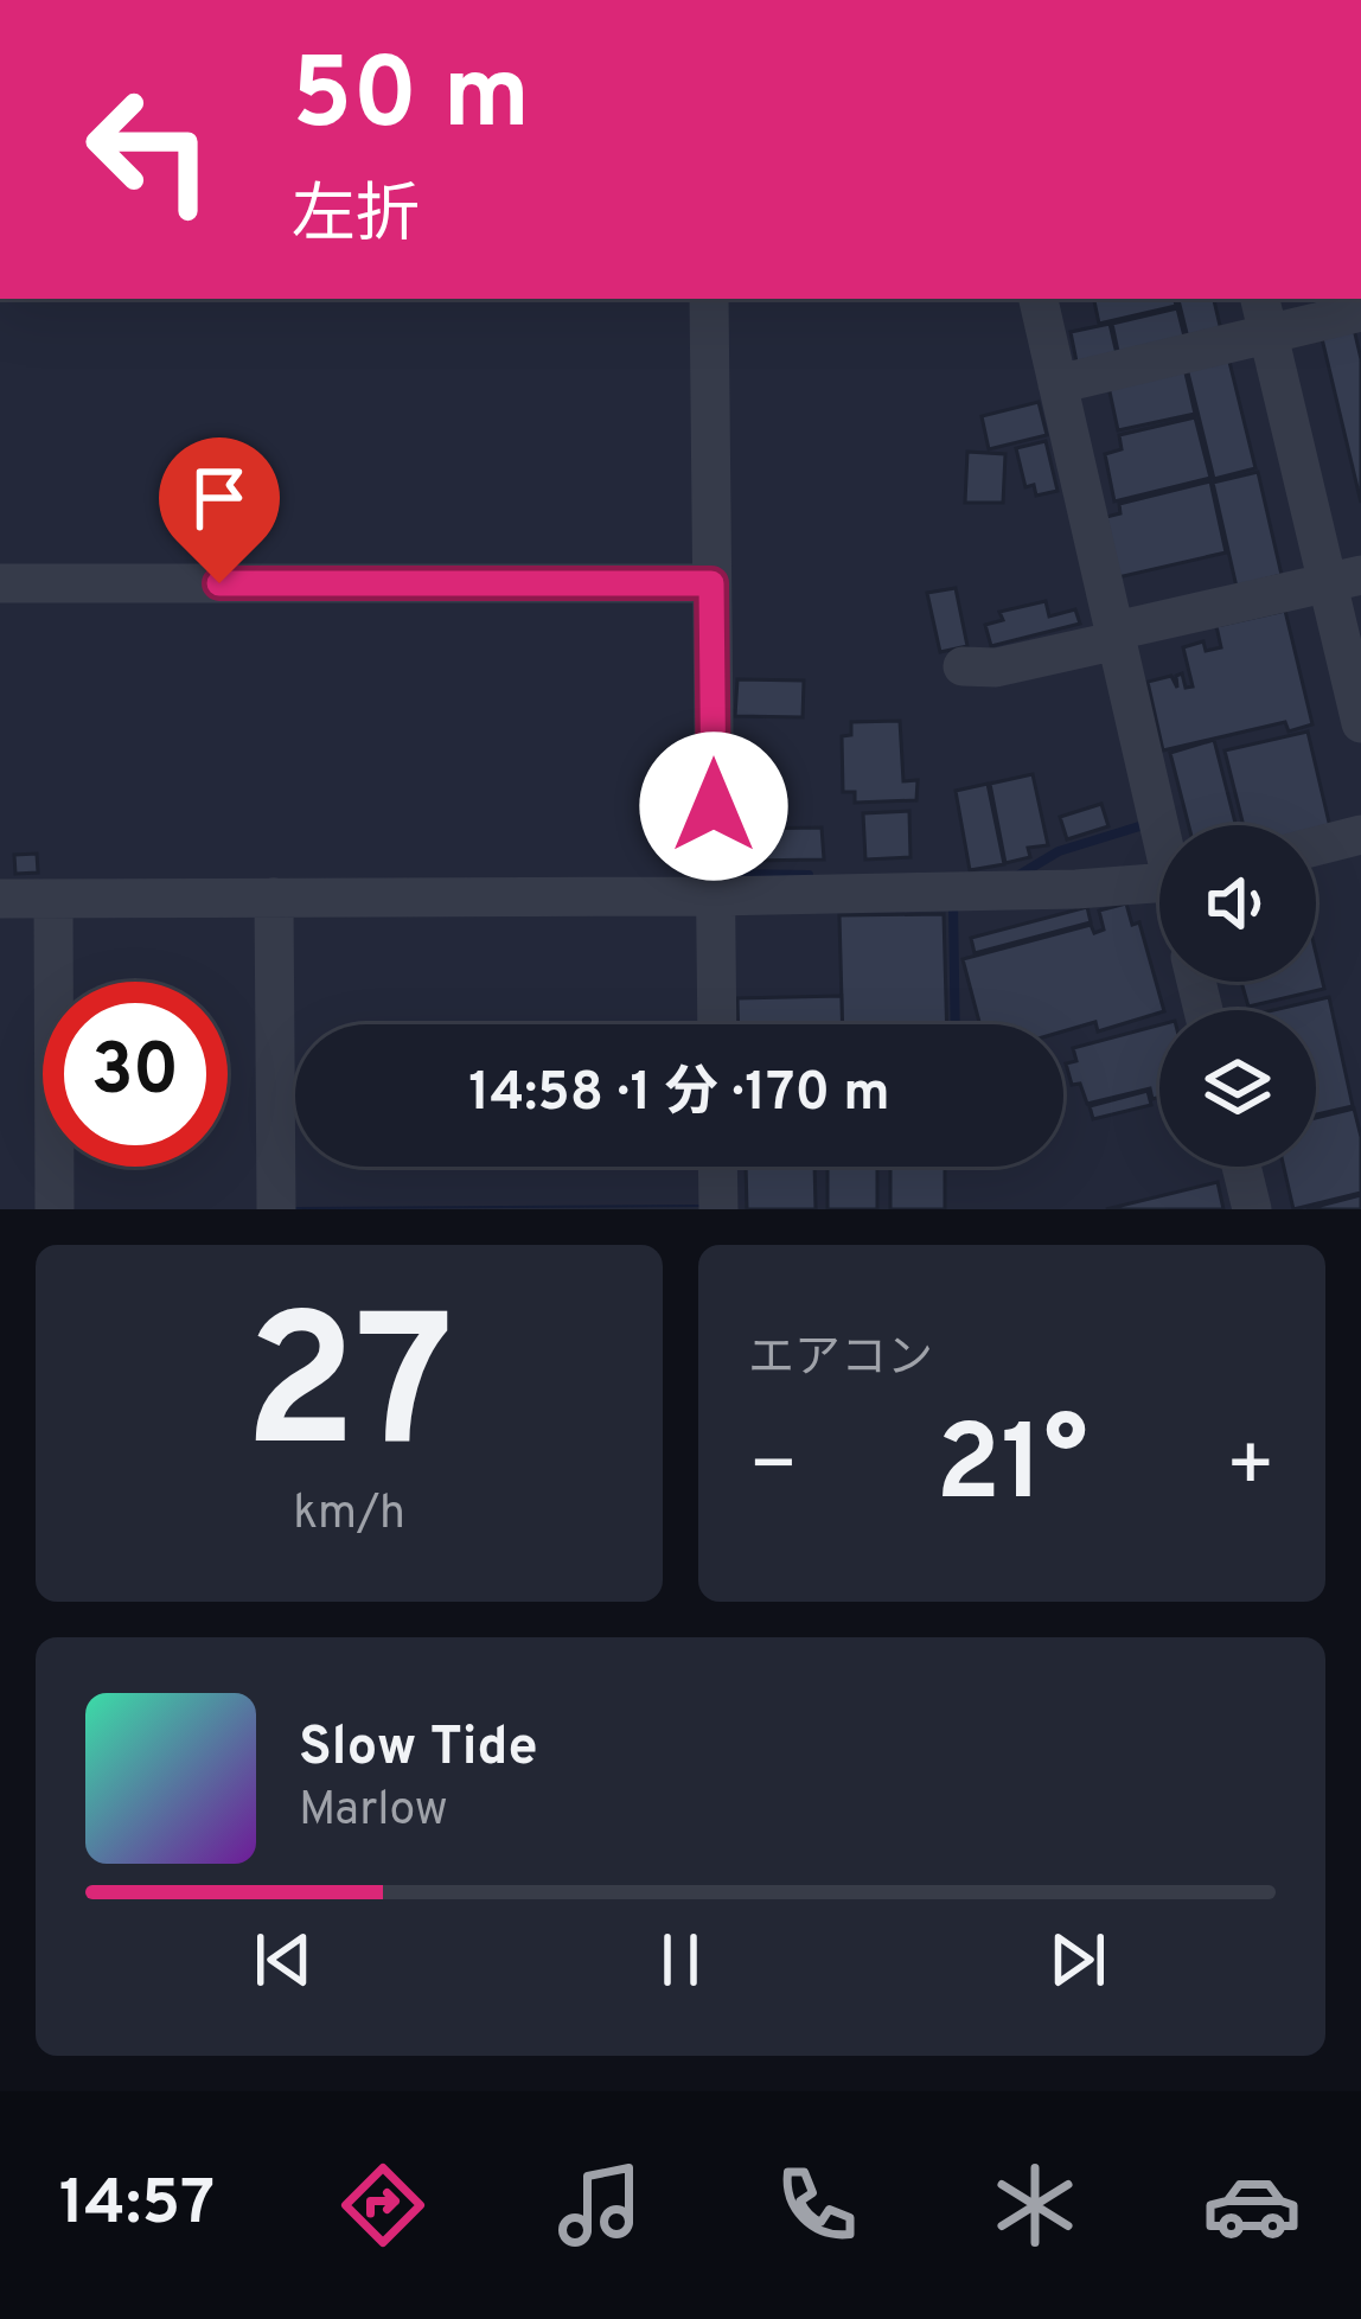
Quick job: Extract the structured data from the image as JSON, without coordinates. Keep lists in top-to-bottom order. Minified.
{"page":{"turn":["50 m","左折"],"limit":"30","trip":"14:58 · 1 分 · 170 m","tile":[["27","km/h"],"エアコン"],"heat":["−","21°","+"],"song":["Slow Tide","Marlow"],"tabs":"14:57"}}
